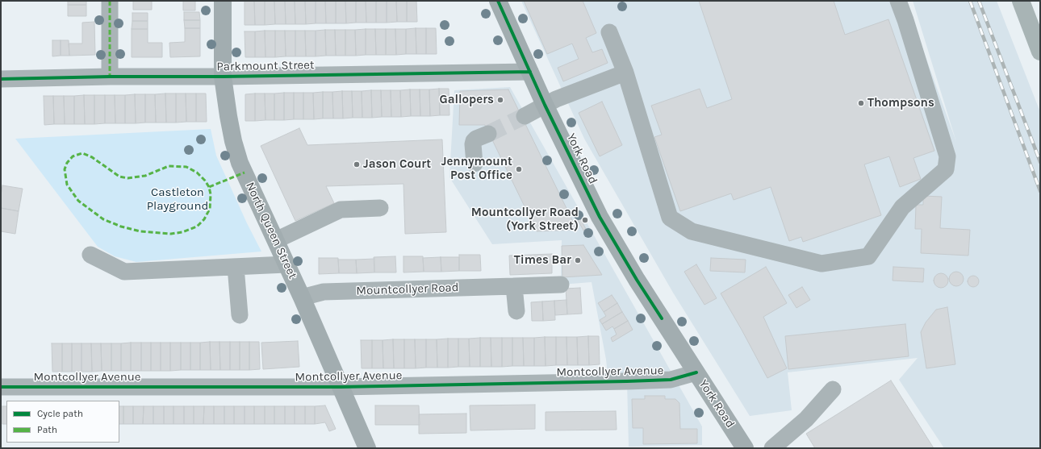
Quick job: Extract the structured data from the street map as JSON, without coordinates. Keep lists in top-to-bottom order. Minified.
{"streets":{"main road":["York Road","North Queen Street"],"street":["Parkmount Street","Mountcollyer Road","Montcollyer Avenue"]},"crossings":[["Parkmount Street","York Road"],["Parkmount Street","North Queen Street"],["York Road","Montcollyer Avenue"],["North Queen Street","Mountcollyer Road"],["North Queen Street","Montcollyer Avenue"]],"parks":["Castleton Playground"],"places":["Gallopers","Thompsons","Jason Court","Jennymount Post Office","Mountcollyer Road (York Street)","Times Bar"],"legend":["Cycle path","Path"]}
